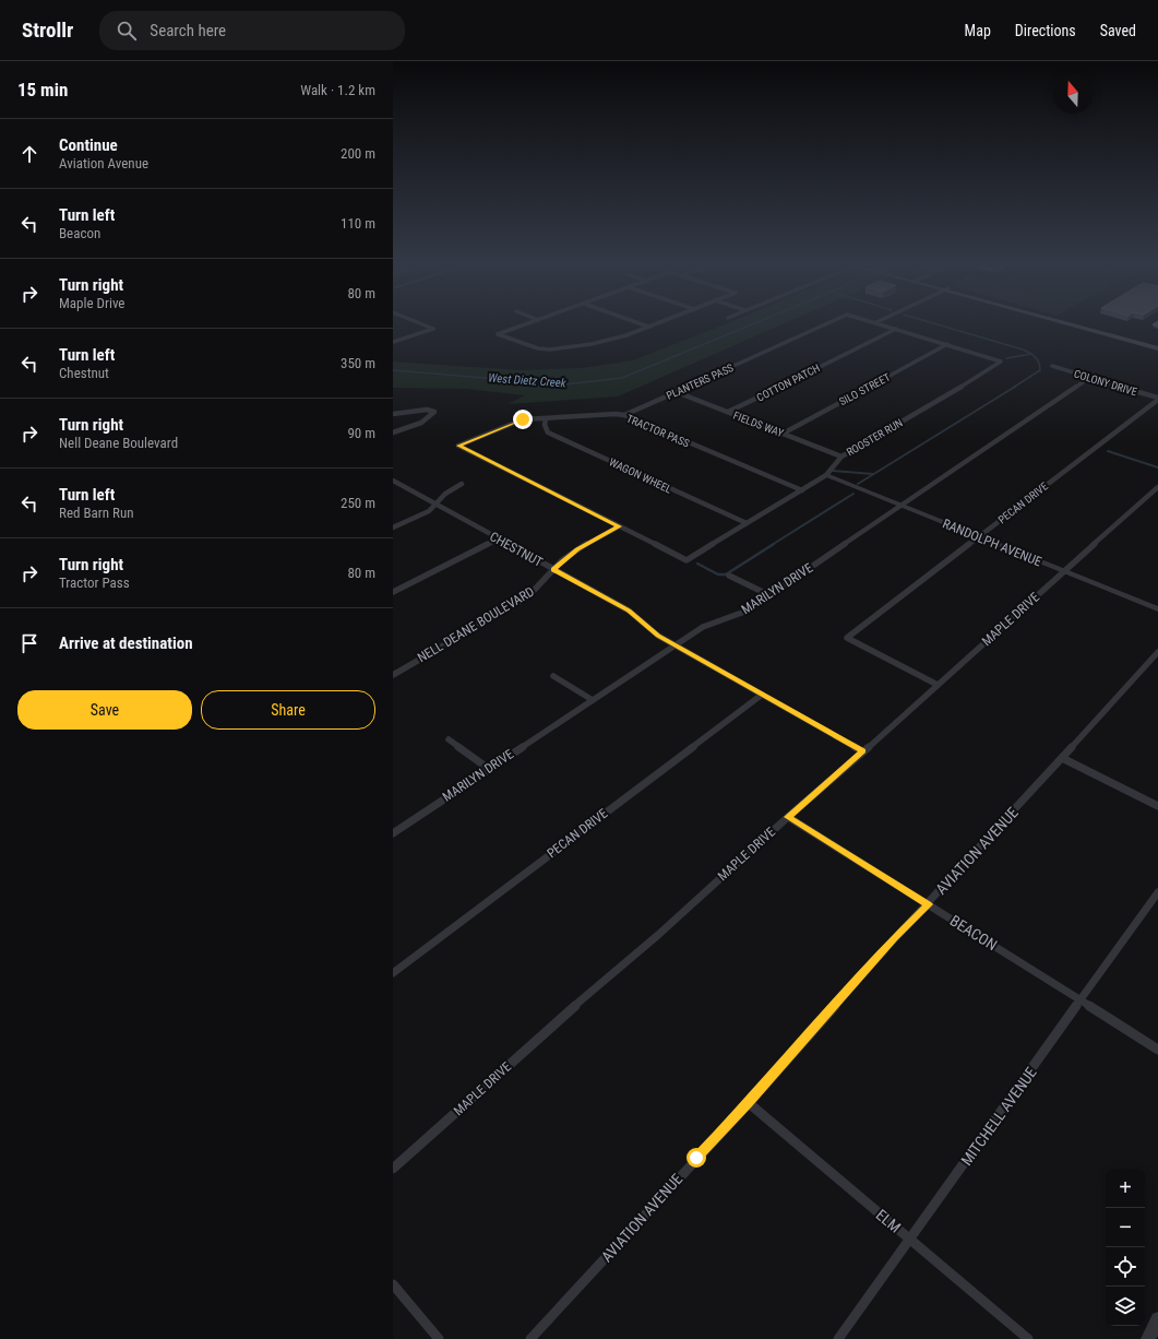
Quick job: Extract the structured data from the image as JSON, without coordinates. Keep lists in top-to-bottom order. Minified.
{"streets":{"street":["PLANTERS PASS","COTTON PATCH","COLONY DRIVE","SILO STREET","FIELDS WAY","TRACTOR PASS","ROOSTER RUN","WAGON WHEEL","PECAN DRIVE","RANDOLPH AVENUE","CHESTNUT","MARILYN DRIVE","MAPLE DRIVE","NELL DEANE BOULEVARD","AVIATION AVENUE","BEACON","MITCHELL AVENUE","ELM"]},"crossings":[["PLANTERS PASS","FIELDS WAY"],["PLANTERS PASS","TRACTOR PASS"],["COTTON PATCH","FIELDS WAY"],["COLONY DRIVE","PECAN DRIVE"],["COLONY DRIVE","MARILYN DRIVE"],["SILO STREET","FIELDS WAY"],["SILO STREET","ROOSTER RUN"],["FIELDS WAY","ROOSTER RUN"],["TRACTOR PASS","ROOSTER RUN"],["TRACTOR PASS","WAGON WHEEL"],["TRACTOR PASS","NELL DEANE BOULEVARD"],["ROOSTER RUN","WAGON WHEEL"],["ROOSTER RUN","RANDOLPH AVENUE"],["ROOSTER RUN","NELL DEANE BOULEVARD"],["PECAN DRIVE","RANDOLPH AVENUE"],["PECAN DRIVE","CHESTNUT"],["PECAN DRIVE","MAPLE DRIVE"],["RANDOLPH AVENUE","MARILYN DRIVE"],["RANDOLPH AVENUE","MAPLE DRIVE"],["CHESTNUT","MARILYN DRIVE"],["CHESTNUT","MAPLE DRIVE"],["CHESTNUT","NELL DEANE BOULEVARD"],["MAPLE DRIVE","BEACON"],["AVIATION AVENUE","BEACON"],["AVIATION AVENUE","ELM"],["BEACON","MITCHELL AVENUE"],["MITCHELL AVENUE","ELM"]],"water":["West Dietz Creek"],"north":"top","page":{"header":"Strollr","search":"Search here","nav":["Map","Directions","Saved"],"heading":["15 min","Walk · 1.2 km"],"list":[["Continue","Aviation Avenue","200 m"],["Turn left","Beacon","110 m"],["Turn right","Maple Drive","80 m"],["Turn left","Chestnut","350 m"],["Turn right","Nell Deane Boulevard","90 m"],["Turn left","Red Barn Run","250 m"],["Turn right","Tractor Pass","80 m"],"Arrive at destination"],"buttons":["Save","Share"],"map_buttons":["+","−"]}}
